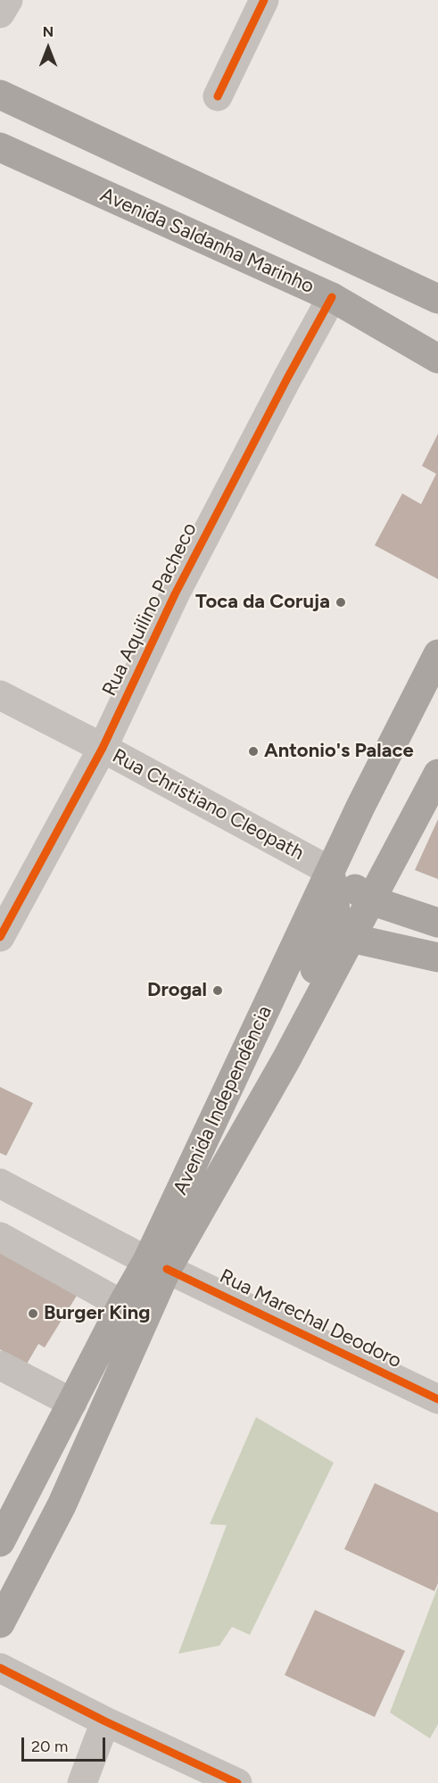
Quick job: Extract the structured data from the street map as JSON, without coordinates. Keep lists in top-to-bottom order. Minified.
{"streets":{"main road":["Avenida Saldanha Marinho","Avenida Independência"],"street":["Rua Aquilino Pacheco","Rua Christiano Cleopath","Rua Marechal Deodoro"]},"crossings":[["Avenida Saldanha Marinho","Rua Aquilino Pacheco"],["Rua Aquilino Pacheco","Rua Christiano Cleopath"],["Rua Christiano Cleopath","Avenida Independência"],["Avenida Independência","Rua Marechal Deodoro"]],"places":["Toca da Coruja","Antonio's Palace","Drogal","Burger King"],"scale_bar":"20 m","north":"top"}
